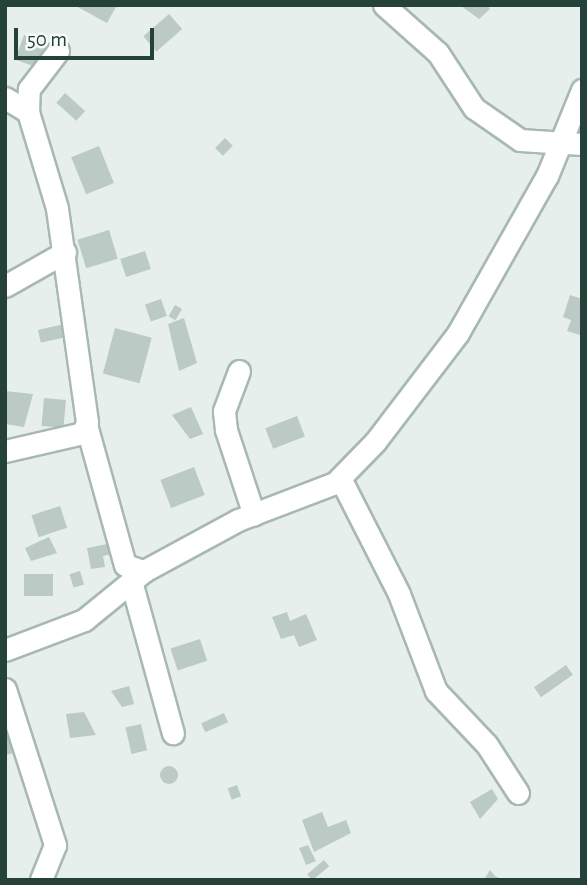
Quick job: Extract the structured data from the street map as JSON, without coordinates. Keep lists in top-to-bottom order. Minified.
{"scale_bar":"50 m"}
